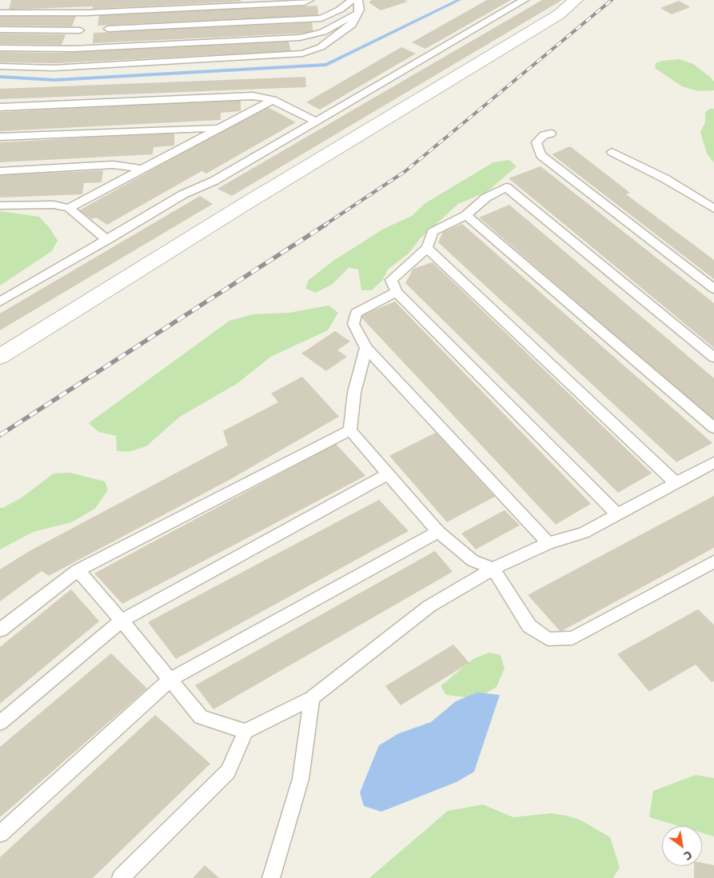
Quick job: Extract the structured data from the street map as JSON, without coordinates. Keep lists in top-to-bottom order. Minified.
{"north":"bottom right"}
